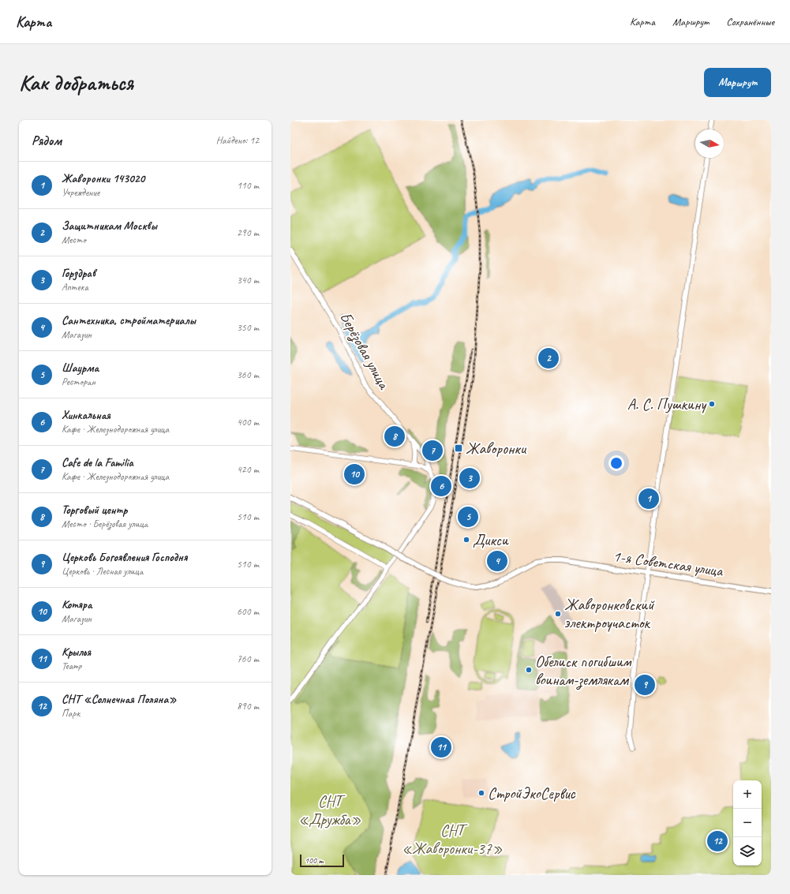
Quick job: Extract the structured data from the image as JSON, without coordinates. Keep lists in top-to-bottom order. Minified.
{"streets":{"main road":["1-я Советская улица"],"street":["Берёзовая улица"]},"parks":["СНТ «Дружба»","СНТ «Жаворонки-37»"],"places":{"other":["А. С. Пушкину","Дикси","Жаворонковский электроучасток","Обелиск погибшим воинам-землякам","СтройЭкоСервис"],"transit":["Жаворонки"]},"scale_bar":"100 m","north":"right","page":{"header":"Карта","nav":["Карта","Маршрут","Сохранённые"],"buttons":"Маршрут","title":"Как добраться","heading":["Рядом","Найдено: 12"],"list":[{"mark":"1","name":"Жаворонки 143020","note":"Учреждение","value":"110 m"},{"mark":"2","name":"Защитникам Москвы","note":"Место","value":"290 m"},{"mark":"3","name":"Горздрав","note":"Аптека","value":"340 m"},{"mark":"4","name":"Сантехника, стройматериалы","note":"Магазин","value":"350 m"},{"mark":"5","name":"Шаурма","note":"Ресторан","value":"360 m"},{"mark":"6","name":"Хинкальная","note":"Кафе · Железнодорожная улица","value":"400 m"},{"mark":"7","name":"Cafe de la Familia","note":"Кафе · Железнодорожная улица","value":"420 m"},{"mark":"8","name":"Торговый центр","note":"Место · Берёзовая улица","value":"510 m"},{"mark":"9","name":"Церковь Богоявления Господня","note":"Церковь · Лесная улица","value":"510 m"},{"mark":"10","name":"Котяра","note":"Магазин","value":"600 m"},{"mark":"11","name":"Крылья","note":"Театр","value":"760 m"},{"mark":"12","name":"СНТ «Солнечная Поляна»","note":"Парк","value":"890 m"}],"pins":["2","8","7","10","3","6","1","5","4","9","11","12"],"map_buttons":["+","−"],"scale":"100 m"}}
